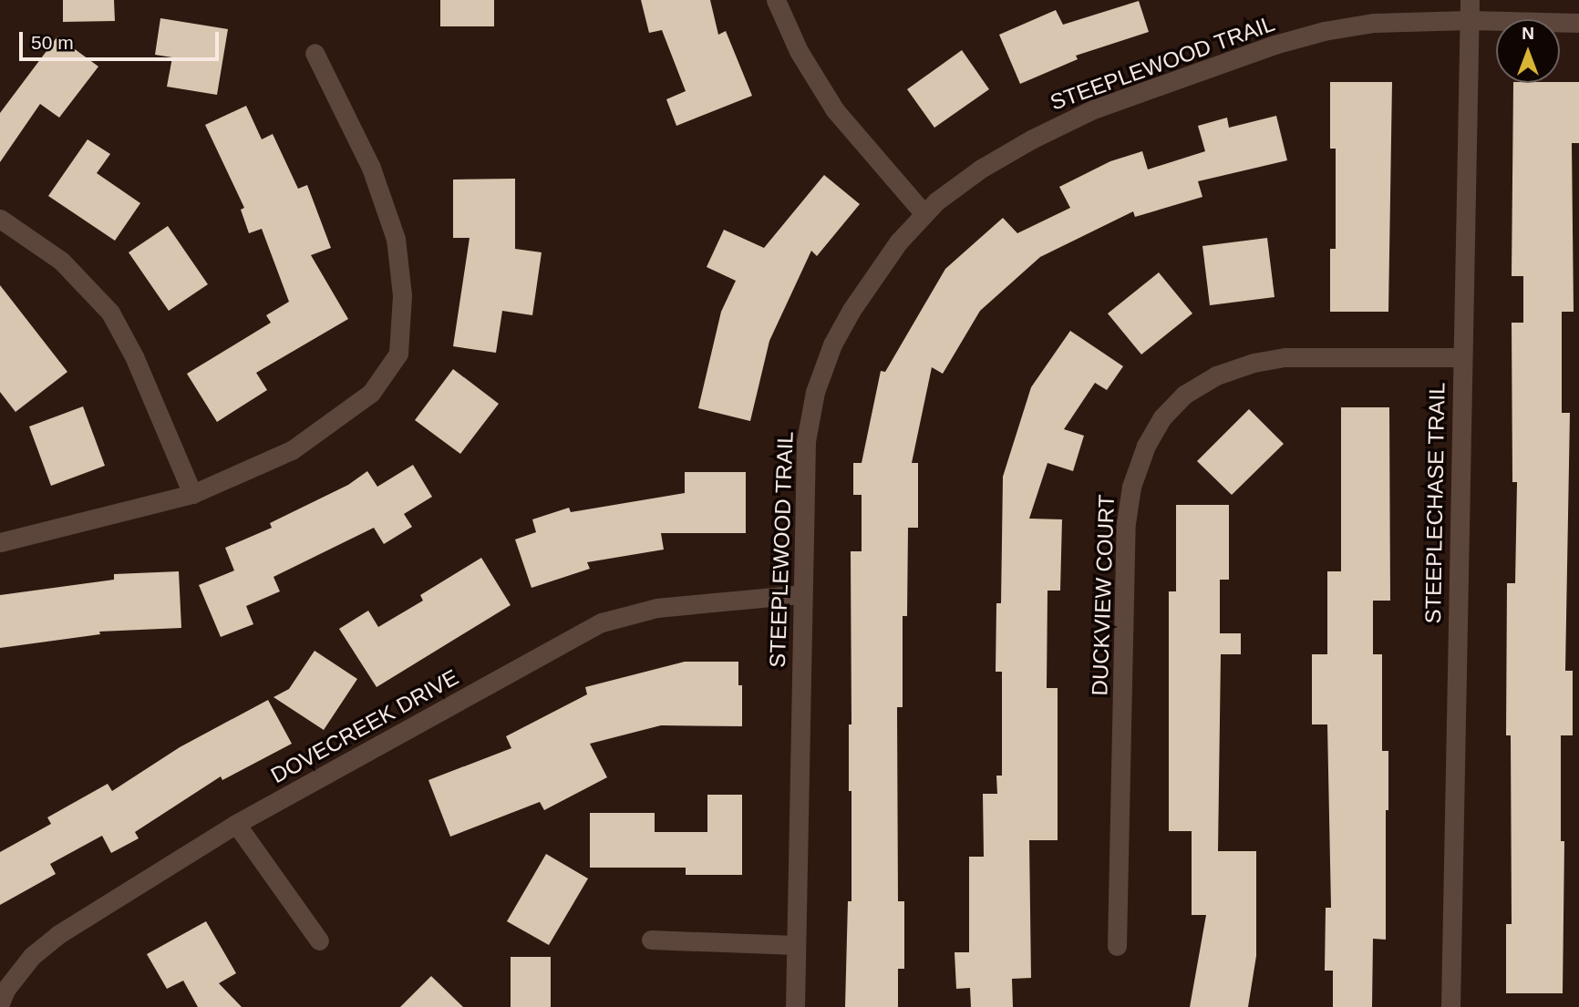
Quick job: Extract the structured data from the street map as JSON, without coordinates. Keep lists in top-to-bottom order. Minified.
{"streets":{"street":["STEEPLEWOOD TRAIL","STEEPLECHASE TRAIL","DUCKVIEW COURT","DOVECREEK DRIVE"]},"crossings":[["STEEPLEWOOD TRAIL","STEEPLECHASE TRAIL"],["STEEPLEWOOD TRAIL","DOVECREEK DRIVE"],["STEEPLECHASE TRAIL","DUCKVIEW COURT"]],"scale_bar":"50 m","north":"top"}
